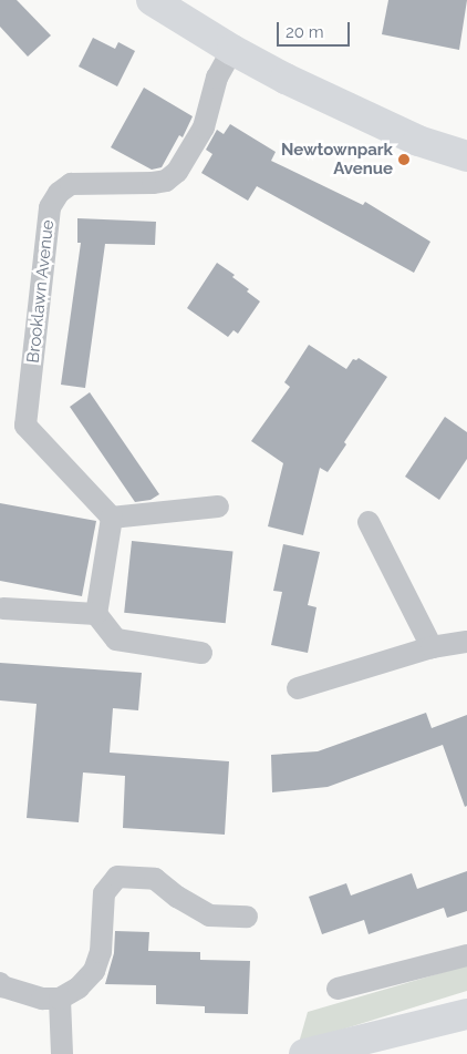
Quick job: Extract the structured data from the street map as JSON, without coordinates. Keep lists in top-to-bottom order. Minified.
{"streets":{"street":["Brooklawn Avenue"]},"places":["Newtownpark Avenue"],"scale_bar":"20 m"}
